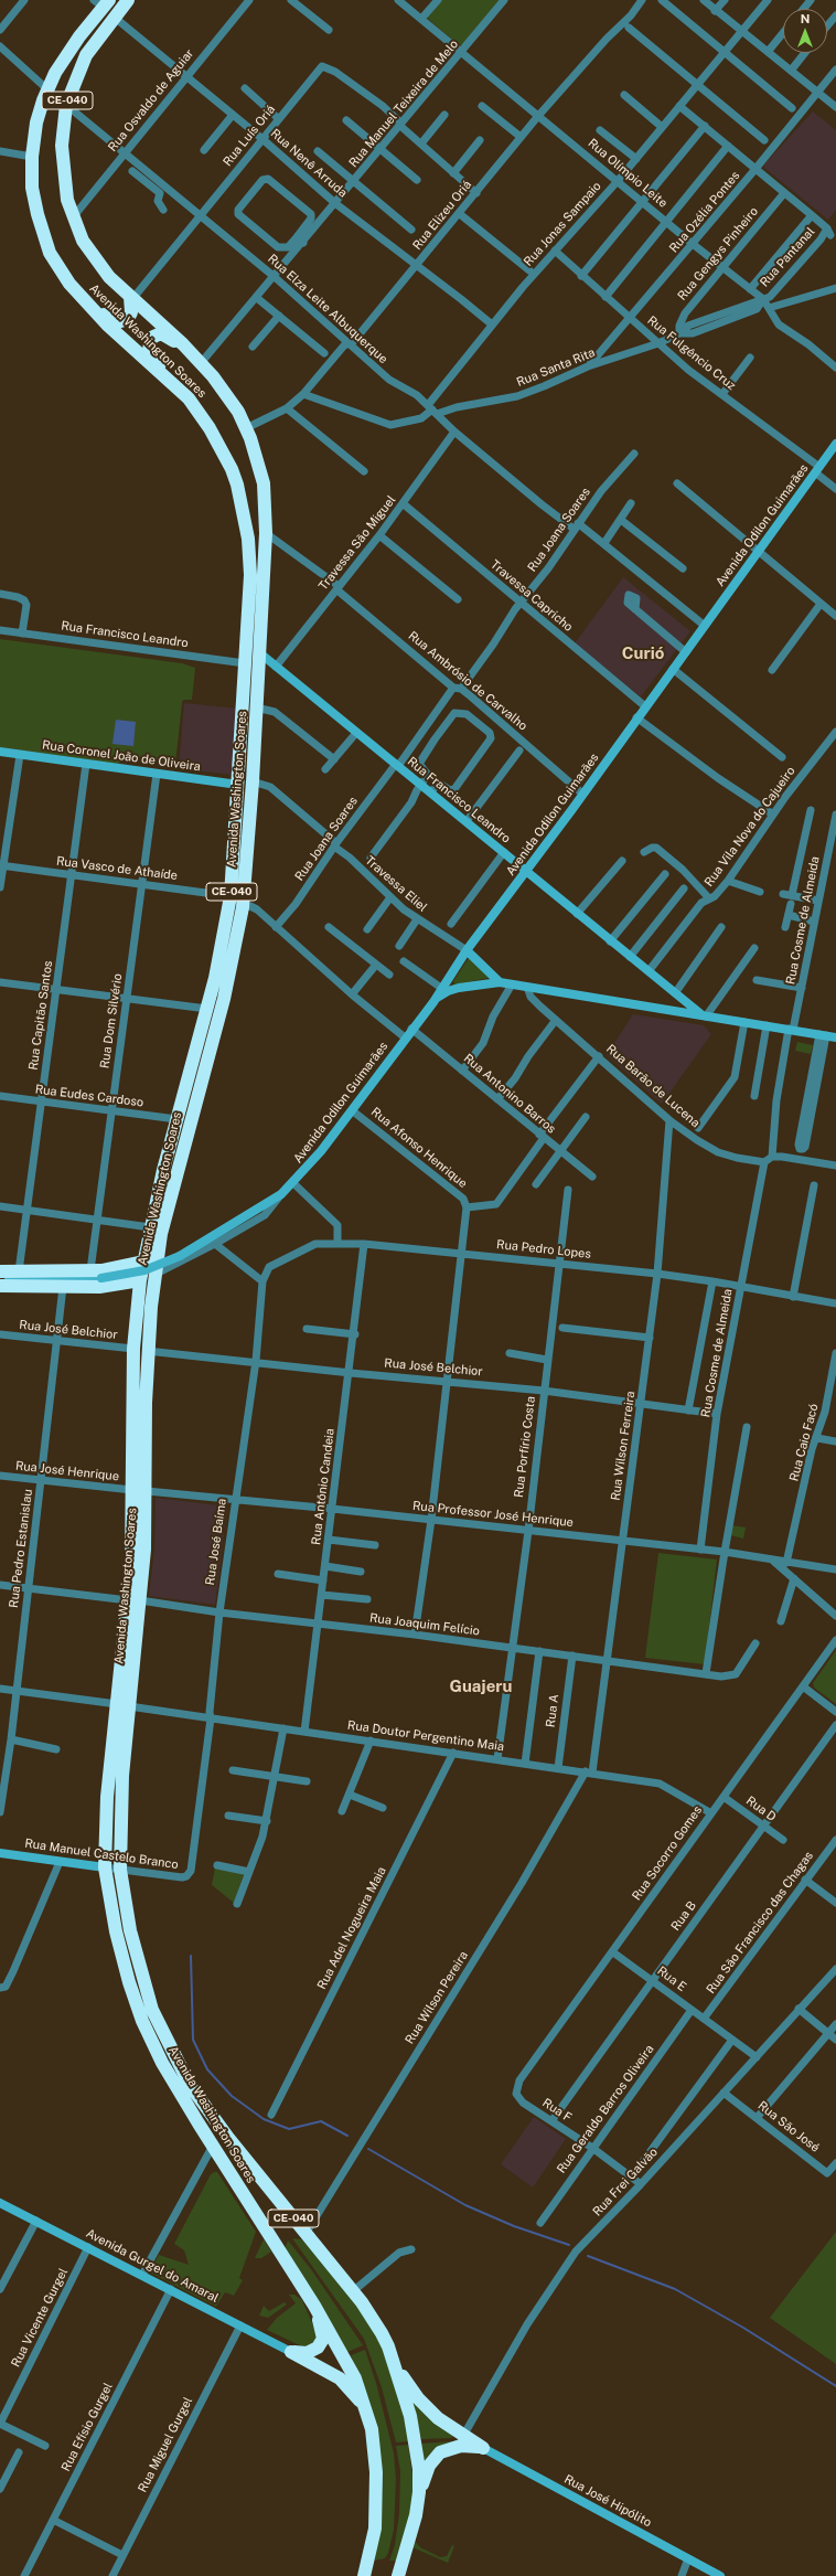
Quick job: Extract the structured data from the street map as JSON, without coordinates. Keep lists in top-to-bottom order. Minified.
{"streets":{"highway":["CE-040","Avenida Washington Soares"],"main road":["Avenida Odilon Guimarães","Rua Francisco Leandro","Rua Coronel João de Oliveira","Rua Manuel Castelo Branco","Avenida Gurgel do Amaral","Rua José Hipólito"],"street":["Rua Osvaldo de Aguiar","Rua Manuel Teixeira de Melo","Rua Luís Oriá","Rua Nenê Arruda","Rua Olímpio Leite","Rua Ozélia Pontes","Rua Elizeu Oriá","Rua Jonas Sampaio","Rua Gengys Pinheiro","Rua Pantanal","Rua Elza Leite Albuquerque","Rua Fulgêncio Cruz","Rua Santa Rita","Rua Joana Soares","Travessa São Miguel","Travessa Capricho","Rua Ambrósio de Carvalho","Rua Vila Nova do Cajueiro","Rua Vasco de Athaíde","Travessa Eliel","Rua Cosme de Almeida","Rua Capitão Santos","Rua Dom Silvério","Rua Barão de Lucena","Rua Antonino Barros","Rua Eudes Cardoso","Rua Afonso Henrique","Rua Pedro Lopes","Rua José Belchior","Rua Caio Facó","Rua Wilson Ferreira","Rua Porfírio Costa","Rua José Henrique","Rua Antônio Candeia","Rua Professor José Henrique","Rua José Baíma","Rua Pedro Estanislau","Rua Joaquim Felício","Rua A","Rua Doutor Pergentino Maia","Rua D","Rua Socorro Gomes","Rua B","Rua São Francisco das Chagas","Rua Adel Nogueira Maia","Rua E","Rua Wilson Pereira","Rua Geraldo Barros Oliveira","Rua F","Rua São José","Rua Frei Galvão","Rua Vicente Gurgel","Rua Efísio Gurgel","Rua Miguel Gurgel"]},"crossings":[["Rua Osvaldo de Aguiar","Rua Nenê Arruda"],["Rua Osvaldo de Aguiar","Rua Elza Leite Albuquerque"],["Rua Osvaldo de Aguiar","Avenida Washington Soares"],["Rua Manuel Teixeira de Melo","Rua Luís Oriá"],["Rua Manuel Teixeira de Melo","Rua Nenê Arruda"],["Rua Manuel Teixeira de Melo","Rua Olímpio Leite"],["Rua Manuel Teixeira de Melo","Rua Elza Leite Albuquerque"],["Rua Manuel Teixeira de Melo","Avenida Washington Soares"],["Rua Luís Oriá","Rua Nenê Arruda"],["Rua Luís Oriá","Rua Elza Leite Albuquerque"],["Rua Luís Oriá","Avenida Washington Soares"],["Rua Nenê Arruda","Rua Elizeu Oriá"],["Rua Nenê Arruda","Rua Jonas Sampaio"],["Rua Nenê Arruda","Avenida Washington Soares"],["Rua Olímpio Leite","Rua Ozélia Pontes"],["Rua Olímpio Leite","Rua Elizeu Oriá"],["Rua Olímpio Leite","Rua Jonas Sampaio"],["Rua Olímpio Leite","Rua Gengys Pinheiro"],["Rua Olímpio Leite","Rua Pantanal"],["Rua Olímpio Leite","Rua Santa Rita"],["Rua Ozélia Pontes","Rua Fulgêncio Cruz"],["Rua Ozélia Pontes","Rua Santa Rita"],["Rua Elizeu Oriá","Rua Elza Leite Albuquerque"],["Rua Elizeu Oriá","Avenida Washington Soares"],["Rua Elizeu Oriá","Rua Santa Rita"],["Rua Jonas Sampaio","Rua Elza Leite Albuquerque"],["Rua Jonas Sampaio","Rua Fulgêncio Cruz"],["Rua Jonas Sampaio","Rua Santa Rita"],["Rua Gengys Pinheiro","Rua Santa Rita"],["Rua Pantanal","Rua Santa Rita"],["Rua Elza Leite Albuquerque","Avenida Washington Soares"],["Rua Elza Leite Albuquerque","Rua Santa Rita"],["Rua Elza Leite Albuquerque","Avenida Odilon Guimarães"],["Rua Elza Leite Albuquerque","Rua Joana Soares"],["Rua Elza Leite Albuquerque","Travessa São Miguel"],["Avenida Washington Soares","Avenida Odilon Guimarães"],["Avenida Washington Soares","Rua Francisco Leandro"],["Avenida Washington Soares","Rua Ambrósio de Carvalho"],["Avenida Washington Soares","Rua Coronel João de Oliveira"],["Avenida Washington Soares","Rua Vasco de Athaíde"],["Avenida Washington Soares","Travessa Eliel"],["Avenida Washington Soares","Rua Eudes Cardoso"],["Avenida Washington Soares","Rua José Belchior"],["Avenida Washington Soares","Rua José Henrique"],["Avenida Washington Soares","Rua Professor José Henrique"],["Avenida Washington Soares","Rua Joaquim Felício"],["Avenida Washington Soares","Rua Doutor Pergentino Maia"],["Avenida Washington Soares","Rua Manuel Castelo Branco"],["Avenida Washington Soares","Rua Wilson Pereira"],["Rua Fulgêncio Cruz","Rua Santa Rita"],["Rua Fulgêncio Cruz","Avenida Odilon Guimarães"],["Avenida Odilon Guimarães","Travessa Capricho"],["Avenida Odilon Guimarães","Rua Francisco Leandro"],["Avenida Odilon Guimarães","Rua Ambrósio de Carvalho"],["Avenida Odilon Guimarães","Travessa Eliel"],["Avenida Odilon Guimarães","Rua Dom Silvério"],["Avenida Odilon Guimarães","Rua Antonino Barros"],["Avenida Odilon Guimarães","Rua Afonso Henrique"],["Rua Joana Soares","Travessa Capricho"],["Rua Joana Soares","Rua Francisco Leandro"],["Rua Joana Soares","Rua Ambrósio de Carvalho"],["Rua Joana Soares","Travessa Eliel"],["Travessa São Miguel","Travessa Capricho"],["Travessa São Miguel","Rua Francisco Leandro"],["Travessa São Miguel","Rua Ambrósio de Carvalho"],["Rua Francisco Leandro","Rua Vila Nova do Cajueiro"],["Rua Coronel João de Oliveira","Rua Capitão Santos"],["Rua Coronel João de Oliveira","Rua Dom Silvério"],["Rua Vasco de Athaíde","Rua Capitão Santos"],["Rua Vasco de Athaíde","Rua Dom Silvério"],["Rua Cosme de Almeida","Rua Barão de Lucena"],["Rua Cosme de Almeida","Rua Pedro Lopes"],["Rua Cosme de Almeida","Rua José Belchior"],["Rua Cosme de Almeida","Rua Professor José Henrique"],["Rua Capitão Santos","Rua Eudes Cardoso"],["Rua Dom Silvério","Rua Eudes Cardoso"],["Rua Barão de Lucena","Rua Wilson Ferreira"],["Rua Pedro Lopes","Rua Wilson Ferreira"],["Rua Pedro Lopes","Rua Porfírio Costa"],["Rua Pedro Lopes","Rua Antônio Candeia"],["Rua Pedro Lopes","Rua José Baíma"],["Rua José Belchior","Rua Wilson Ferreira"],["Rua José Belchior","Rua Porfírio Costa"],["Rua José Belchior","Rua Antônio Candeia"],["Rua José Belchior","Rua José Baíma"],["Rua José Belchior","Rua Pedro Estanislau"],["Rua Caio Facó","Rua Professor José Henrique"],["Rua Wilson Ferreira","Rua Professor José Henrique"],["Rua Wilson Ferreira","Rua Joaquim Felício"],["Rua Wilson Ferreira","Rua Doutor Pergentino Maia"],["Rua Wilson Ferreira","Rua Wilson Pereira"],["Rua Porfírio Costa","Rua Professor José Henrique"],["Rua Porfírio Costa","Rua Joaquim Felício"],["Rua Porfírio Costa","Rua Doutor Pergentino Maia"],["Rua José Henrique","Rua Pedro Estanislau"],["Rua Antônio Candeia","Rua Professor José Henrique"],["Rua Antônio Candeia","Rua Joaquim Felício"],["Rua Antônio Candeia","Rua Doutor Pergentino Maia"],["Rua Professor José Henrique","Rua José Baíma"],["Rua José Baíma","Rua Joaquim Felício"],["Rua José Baíma","Rua Doutor Pergentino Maia"],["Rua José Baíma","Rua Manuel Castelo Branco"],["Rua Pedro Estanislau","Rua Joaquim Felício"],["Rua Pedro Estanislau","Rua Doutor Pergentino Maia"],["Rua Joaquim Felício","Rua A"],["Rua A","Rua Doutor Pergentino Maia"],["Rua Doutor Pergentino Maia","Rua Socorro Gomes"],["Rua Doutor Pergentino Maia","Rua Adel Nogueira Maia"],["Rua Doutor Pergentino Maia","Rua Wilson Pereira"],["Rua D","Rua Socorro Gomes"],["Rua D","Rua B"],["Rua Socorro Gomes","Rua E"],["Rua Socorro Gomes","Rua F"],["Rua B","Rua E"],["Rua B","Rua F"],["Rua São Francisco das Chagas","Rua E"],["Rua E","Rua Geraldo Barros Oliveira"],["Rua E","Rua Frei Galvão"],["Rua Geraldo Barros Oliveira","Rua F"],["Rua F","Rua Frei Galvão"],["Rua São José","Rua Frei Galvão"],["Avenida Gurgel do Amaral","Rua Vicente Gurgel"],["Avenida Gurgel do Amaral","Rua Efísio Gurgel"],["Avenida Gurgel do Amaral","Rua Miguel Gurgel"]],"districts":["Curió","Guajeru"],"north":"top"}
